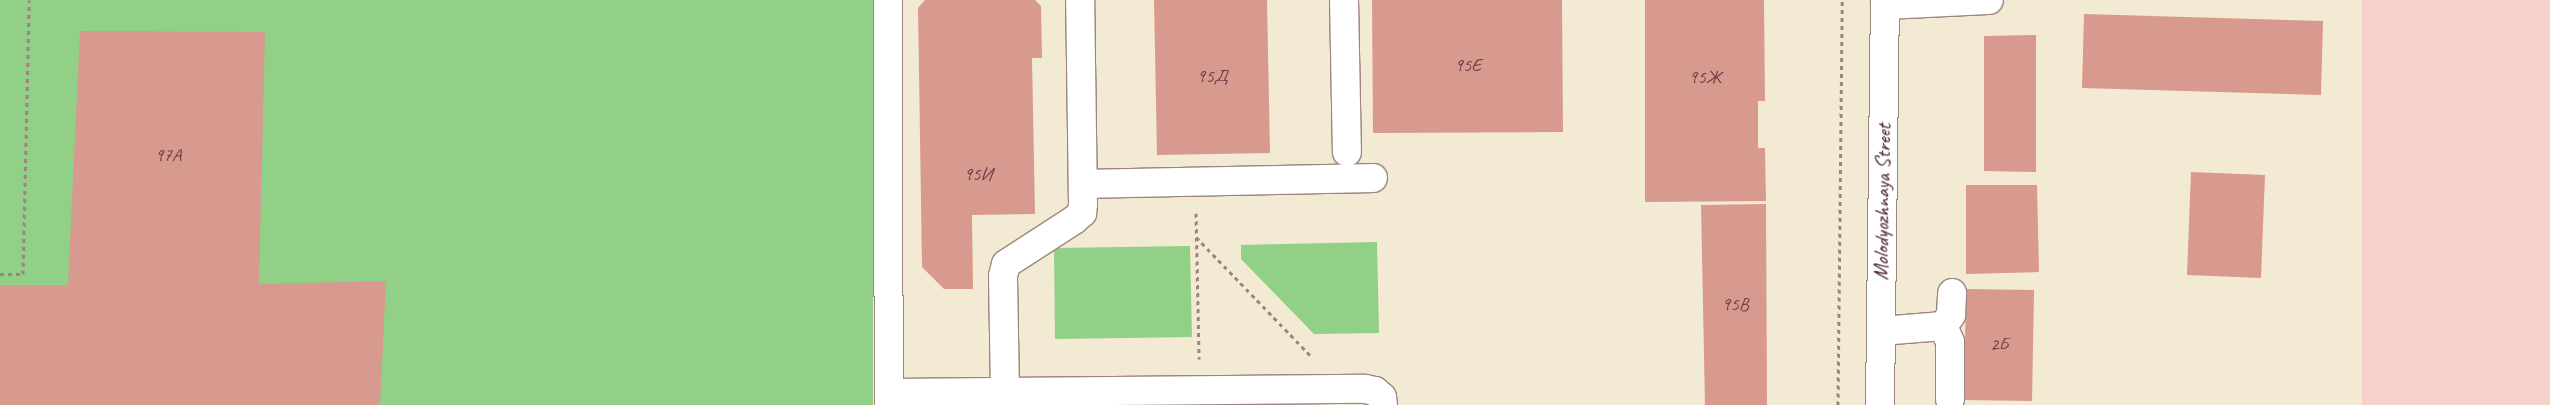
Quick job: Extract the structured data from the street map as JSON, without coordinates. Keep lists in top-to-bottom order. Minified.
{"streets":{"street":["Molodyozhnaya Street"]},"house_numbers":["95Е","95Д","95Ж","97А","95И","95В","2Б"]}
